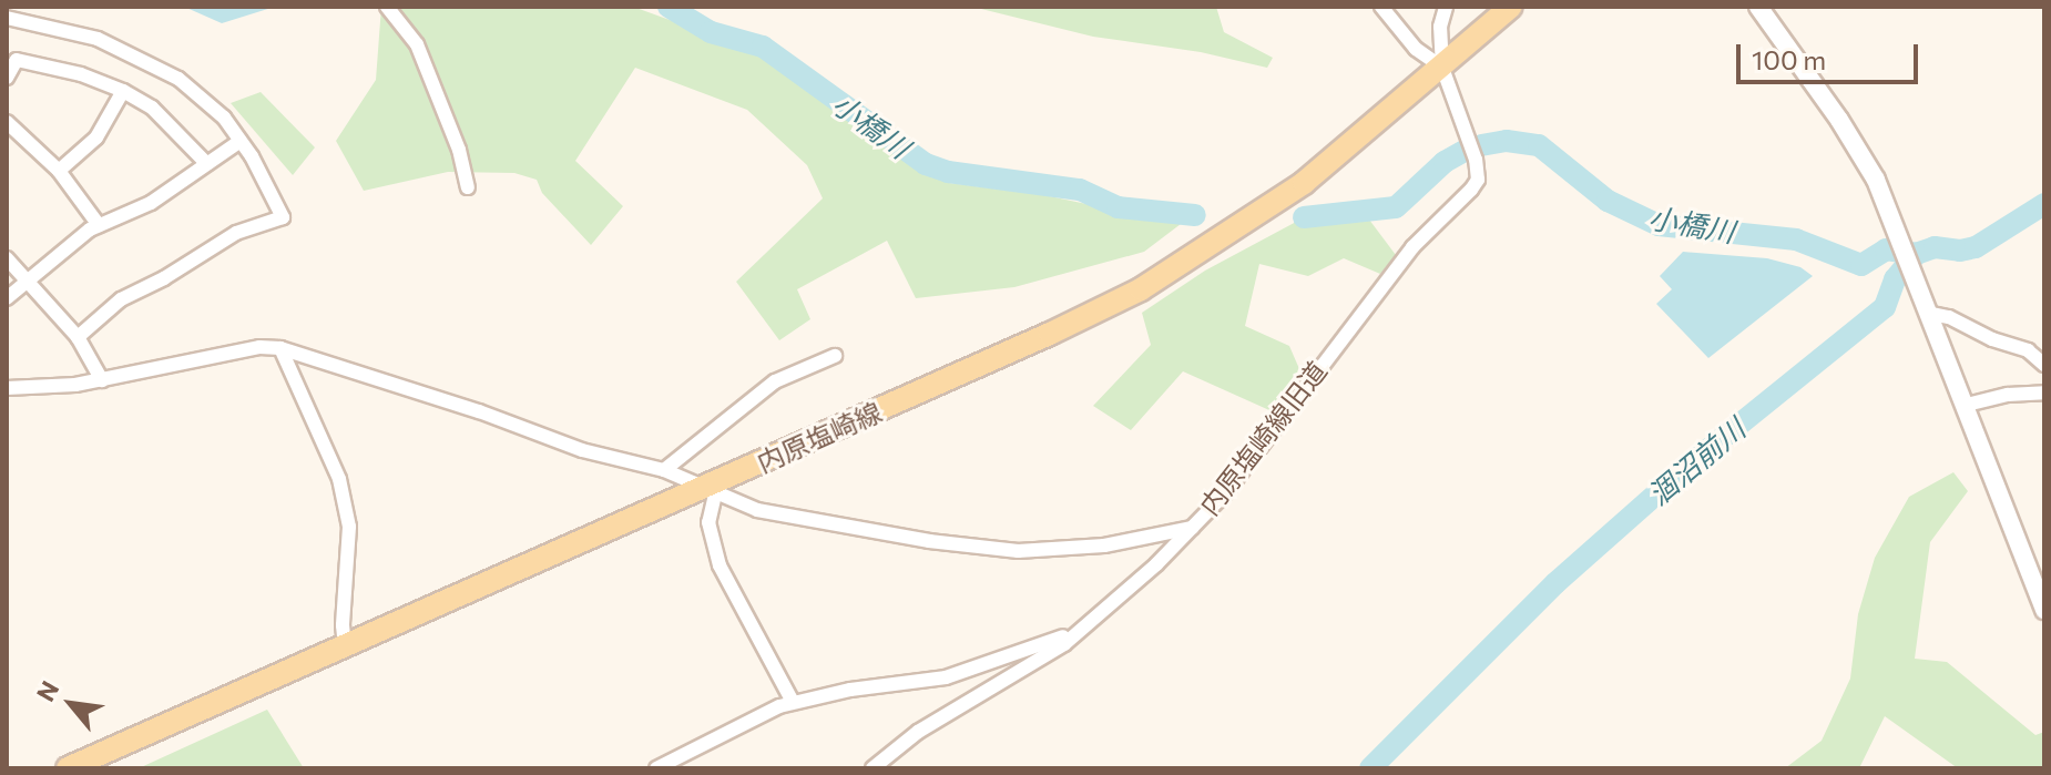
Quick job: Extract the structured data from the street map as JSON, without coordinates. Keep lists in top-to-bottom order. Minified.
{"streets":{"main road":["内原塩崎線"],"street":["内原塩崎線旧道"]},"crossings":[["内原塩崎線","内原塩崎線旧道"]],"water":["小橋川","涸沼前川"],"scale_bar":"100 m","north":"top left"}
